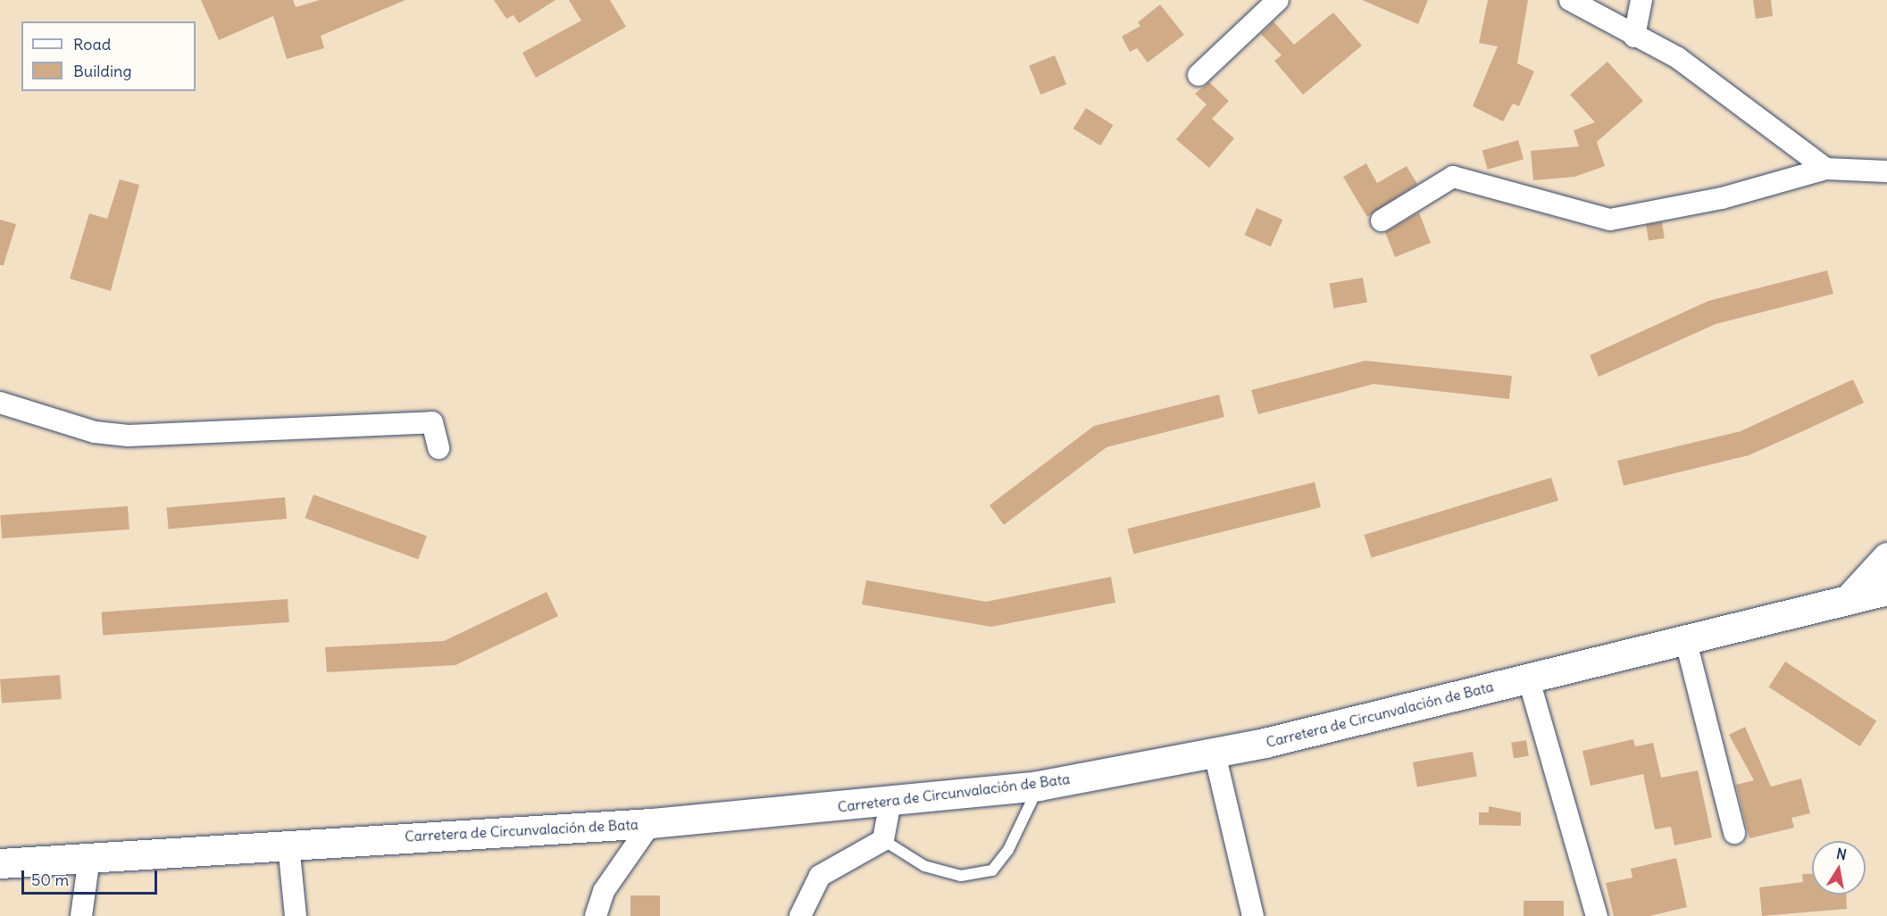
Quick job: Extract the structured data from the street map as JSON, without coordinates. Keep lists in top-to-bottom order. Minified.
{"streets":{"main road":["Carretera de Circunvalación de Bata"]},"legend":["Road","Building"],"scale_bar":"50 m","north":"top"}
